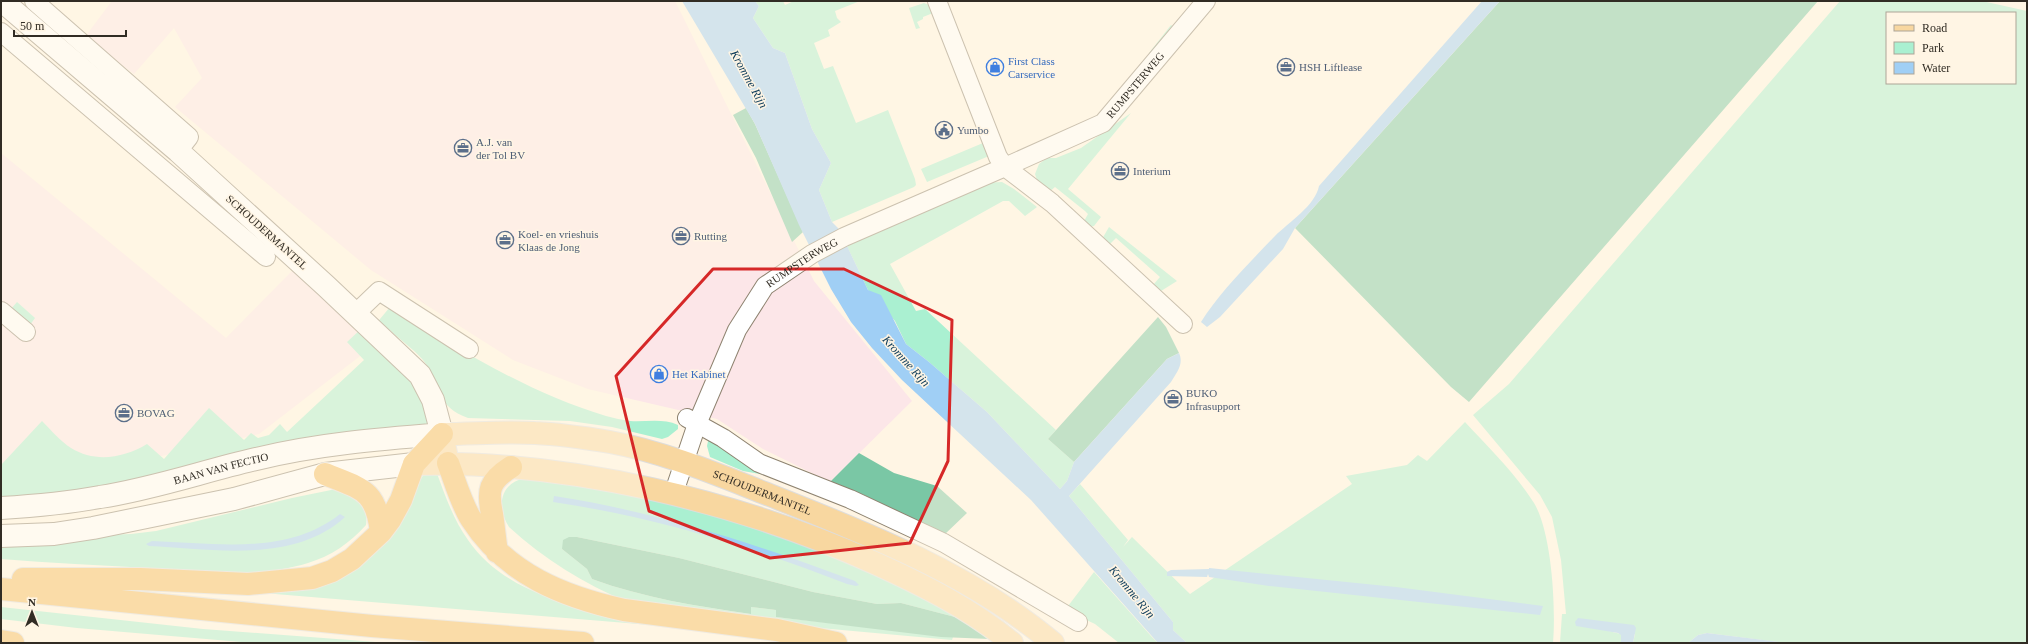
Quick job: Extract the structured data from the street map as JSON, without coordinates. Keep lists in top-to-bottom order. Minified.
{"streets":{"main road":["SCHOUDERMANTEL","BAAN VAN FECTIO"],"street":["RUMPSTERWEG"]},"crossings":[["RUMPSTERWEG","SCHOUDERMANTEL"],["SCHOUDERMANTEL","BAAN VAN FECTIO"]],"water":["Kromme Rijn"],"places":{"shop":["First Class Carservice","Het Kabinet"],"office":["HSH Liftlease","A.J. van der Tol BV","Interium","Rutting","Koel- en vrieshuis Klaas de Jong","BUKO Infrasupport","BOVAG"],"public building":["Yumbo"]},"legend":["Road","Park","Water"],"scale_bar":"50 m","north":"top"}
